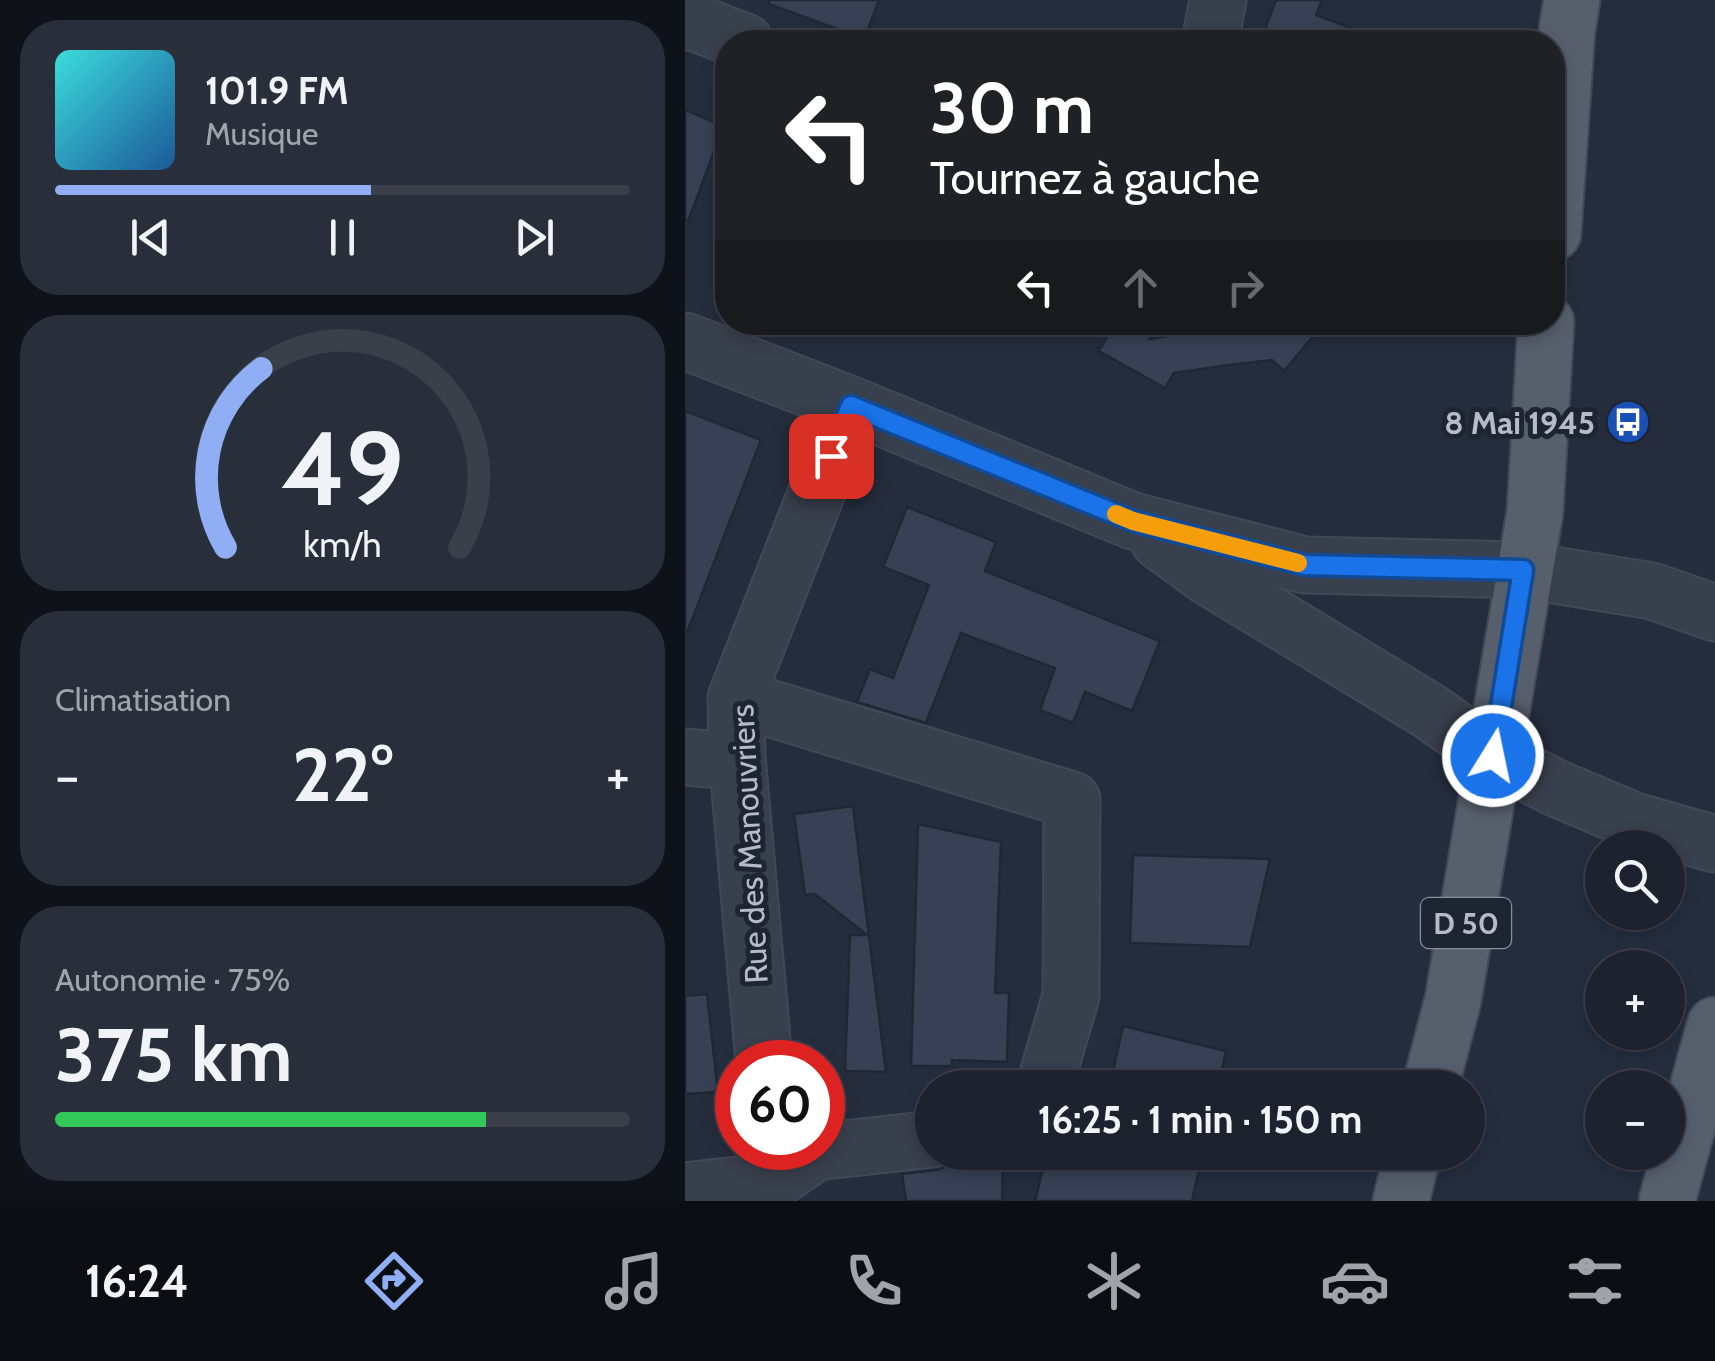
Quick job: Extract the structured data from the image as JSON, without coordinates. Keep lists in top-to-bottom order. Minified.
{"streets":{"main road":["D 50"],"street":["Rue des Manouvriers"]},"places":{"bus stop":["8 Mai 1945"]},"page":{"turn":["30 m","Tournez à gauche"],"song":["101.9 FM","Musique"],"tile":["Climatisation",["Autonomie · 75%","375 km"]],"heat":["−","22°","+"],"map_buttons":["+","−"],"limit":"60","trip":"16:25 · 1 min · 150 m","tabs":"16:24","gauge":["49","km/h"]}}
